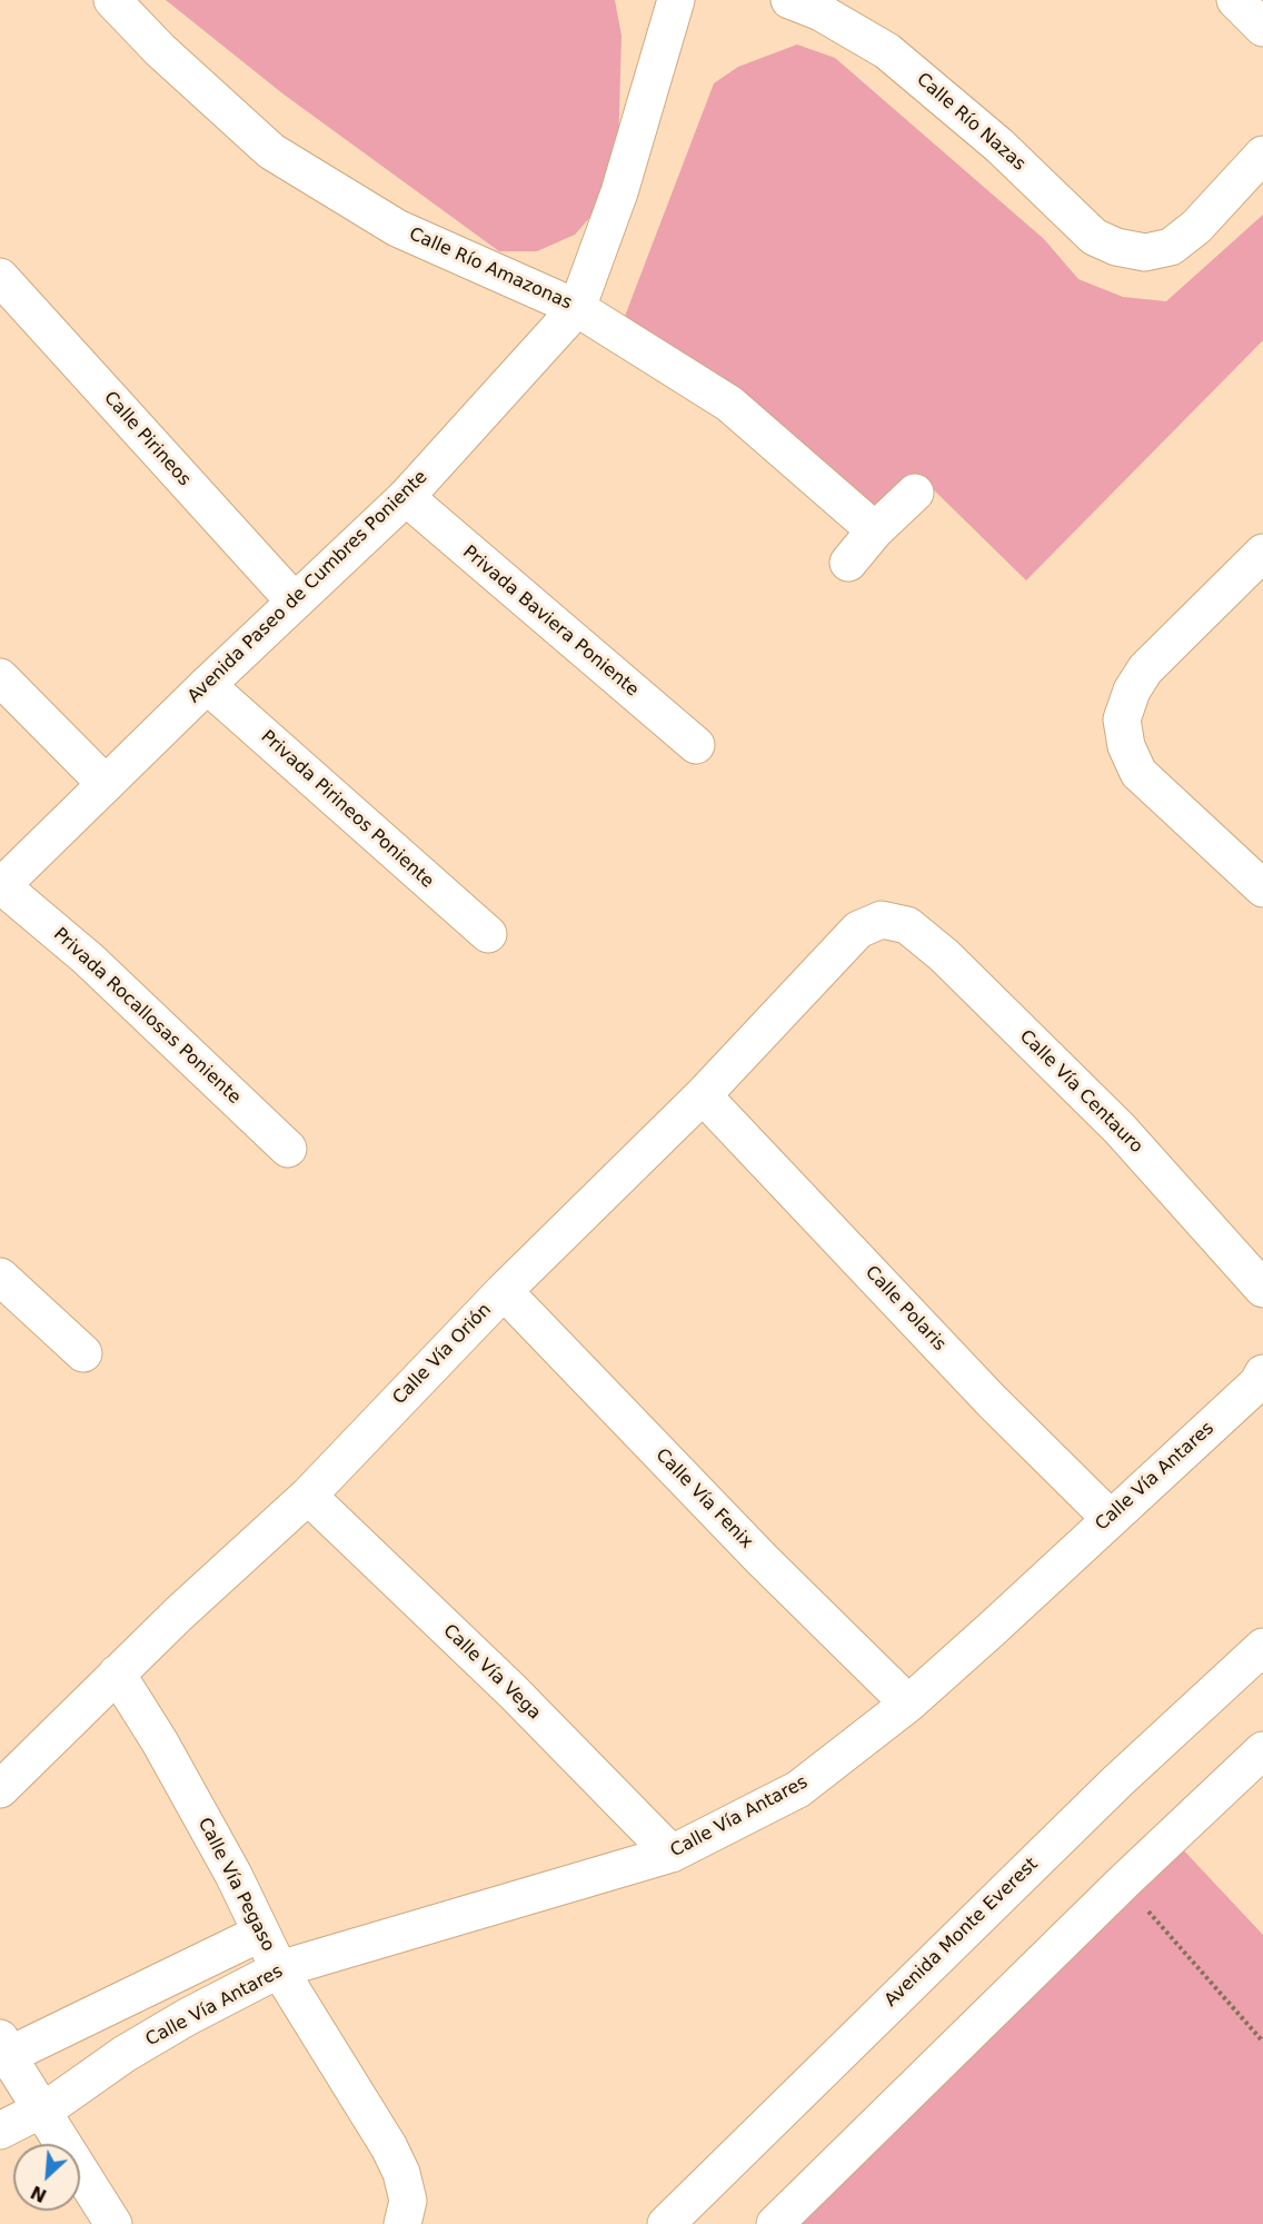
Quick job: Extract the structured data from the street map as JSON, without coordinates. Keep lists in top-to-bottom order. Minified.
{"streets":{"street":["Calle Río Nazas","Calle Río Amazonas","Calle Pirineos","Avenida Paseo de Cumbres Poniente","Privada Baviera Poniente","Privada Pirineos Poniente","Privada Rocallosas Poniente","Calle Vía Centauro","Calle Polaris","Calle Vía Orión","Calle Vía Antares","Calle Vía Fenix","Calle Vía Vega","Calle Vía Pegaso","Avenida Monte Everest"]},"crossings":[["Calle Río Amazonas","Avenida Paseo de Cumbres Poniente"],["Calle Pirineos","Avenida Paseo de Cumbres Poniente"],["Avenida Paseo de Cumbres Poniente","Privada Baviera Poniente"],["Avenida Paseo de Cumbres Poniente","Privada Pirineos Poniente"],["Avenida Paseo de Cumbres Poniente","Privada Rocallosas Poniente"],["Calle Vía Centauro","Calle Vía Orión"],["Calle Polaris","Calle Vía Orión"],["Calle Polaris","Calle Vía Antares"],["Calle Vía Orión","Calle Vía Fenix"],["Calle Vía Orión","Calle Vía Vega"],["Calle Vía Orión","Calle Vía Pegaso"],["Calle Vía Antares","Calle Vía Fenix"],["Calle Vía Antares","Calle Vía Vega"],["Calle Vía Antares","Calle Vía Pegaso"]],"north":"bottom left"}
